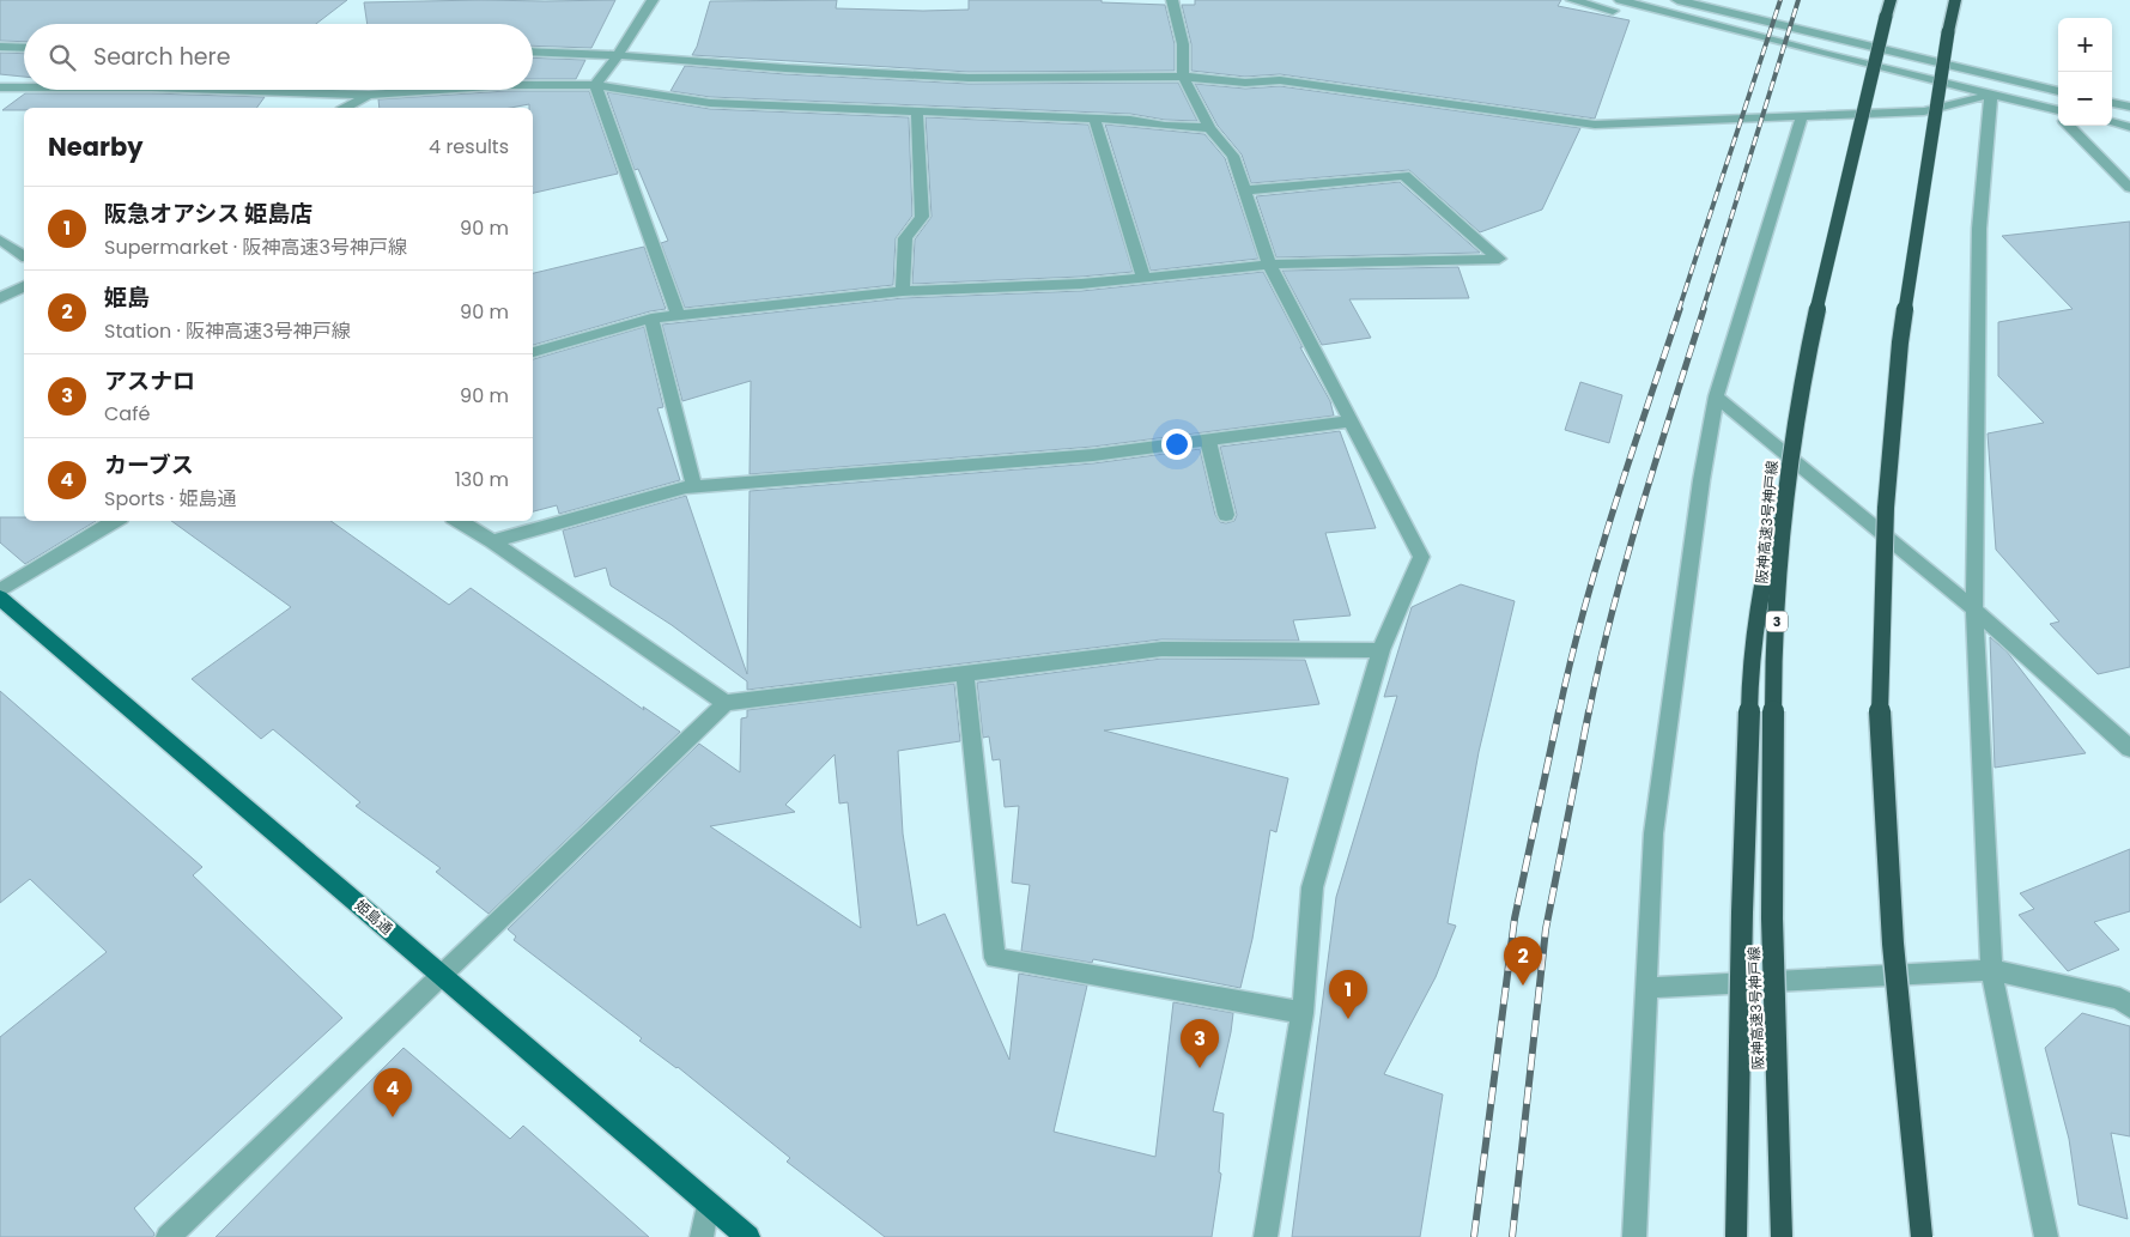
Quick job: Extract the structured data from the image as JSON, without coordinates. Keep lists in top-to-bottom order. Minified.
{"streets":{"highway":["阪神高速3号神戸線","3"],"main road":["姫島通"]},"crossings":[["阪神高速3号神戸線","3"]],"page":{"map_buttons":["+","−"],"search":"Search here","heading":["Nearby","4 results"],"list":[{"mark":"1","name":"阪急オアシス 姫島店","note":"Supermarket · 阪神高速3号神戸線","value":"90 m"},{"mark":"2","name":"姫島","note":"Station · 阪神高速3号神戸線","value":"90 m"},{"mark":"3","name":"アスナロ","note":"Café","value":"90 m"},{"mark":"4","name":"カーブス","note":"Sports · 姫島通","value":"130 m"}],"pins":["2","1","3","4"]}}
